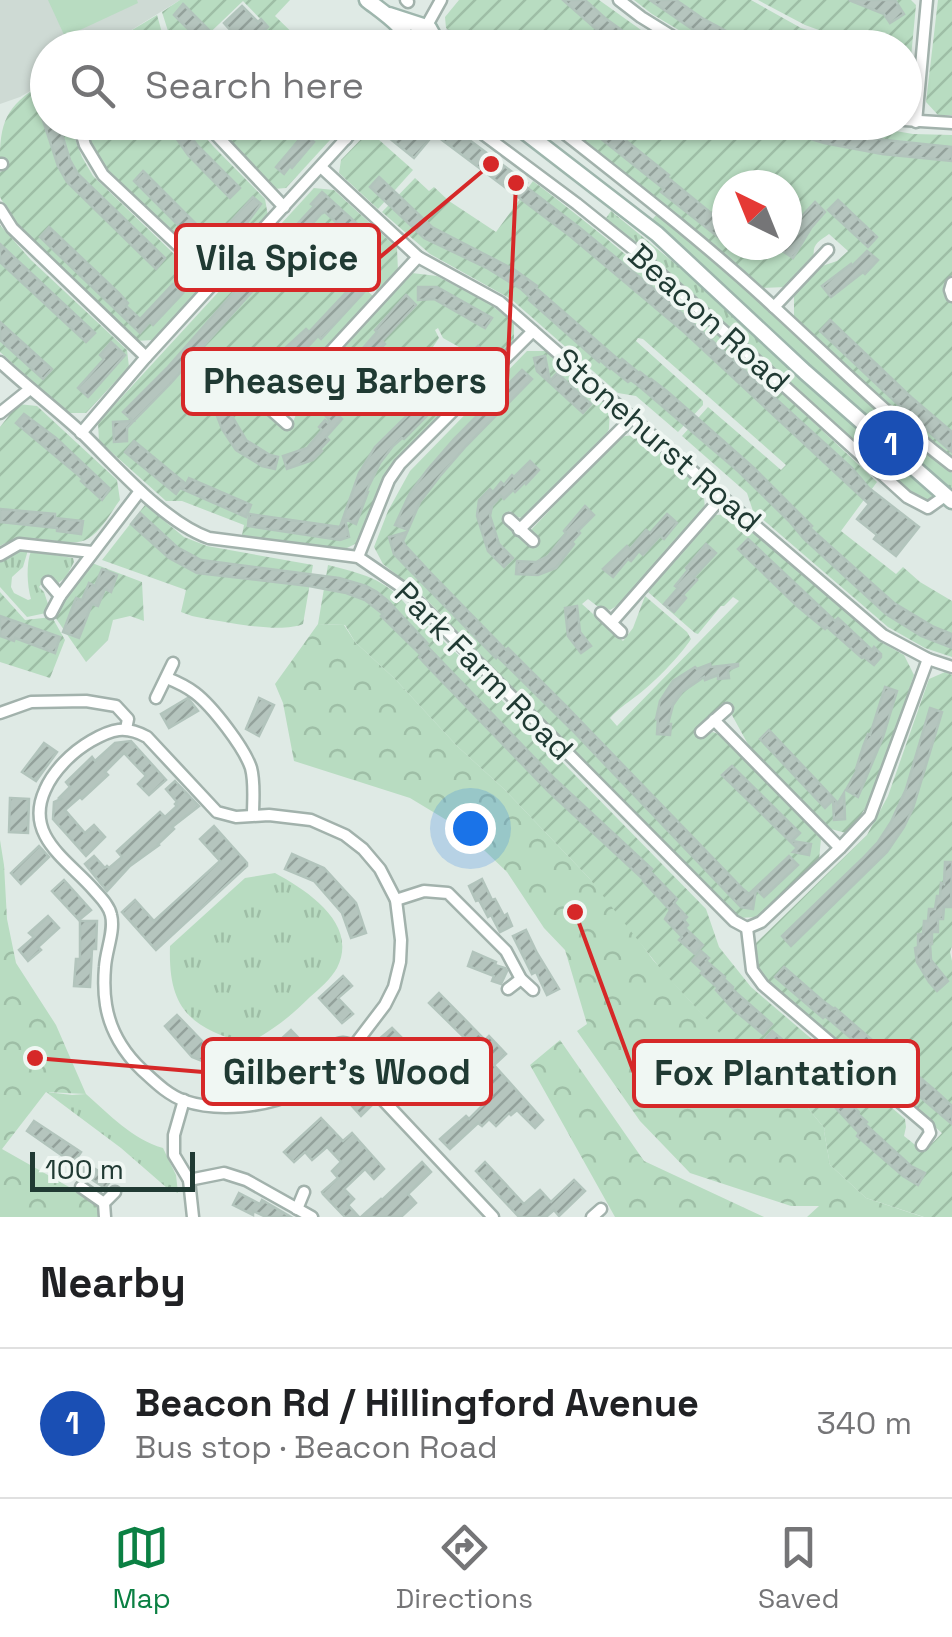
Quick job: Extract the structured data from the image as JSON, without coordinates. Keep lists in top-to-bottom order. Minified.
{"streets":{"main road":["Beacon Road"],"street":["Stonehurst Road","Park Farm Road"]},"places":["Vila Spice","Pheasey Barbers","Fox Plantation","Gilbert's Wood"],"scale_bar":"100 m","north":"top left","page":{"search":"Search here","pins":"1","scale":"100 m","heading":"Nearby","list":[{"mark":"1","name":"Beacon Rd / Hillingford Avenue","note":"Bus stop · Beacon Road","value":"340 m"}],"nav":["Map","Directions","Saved"]}}
